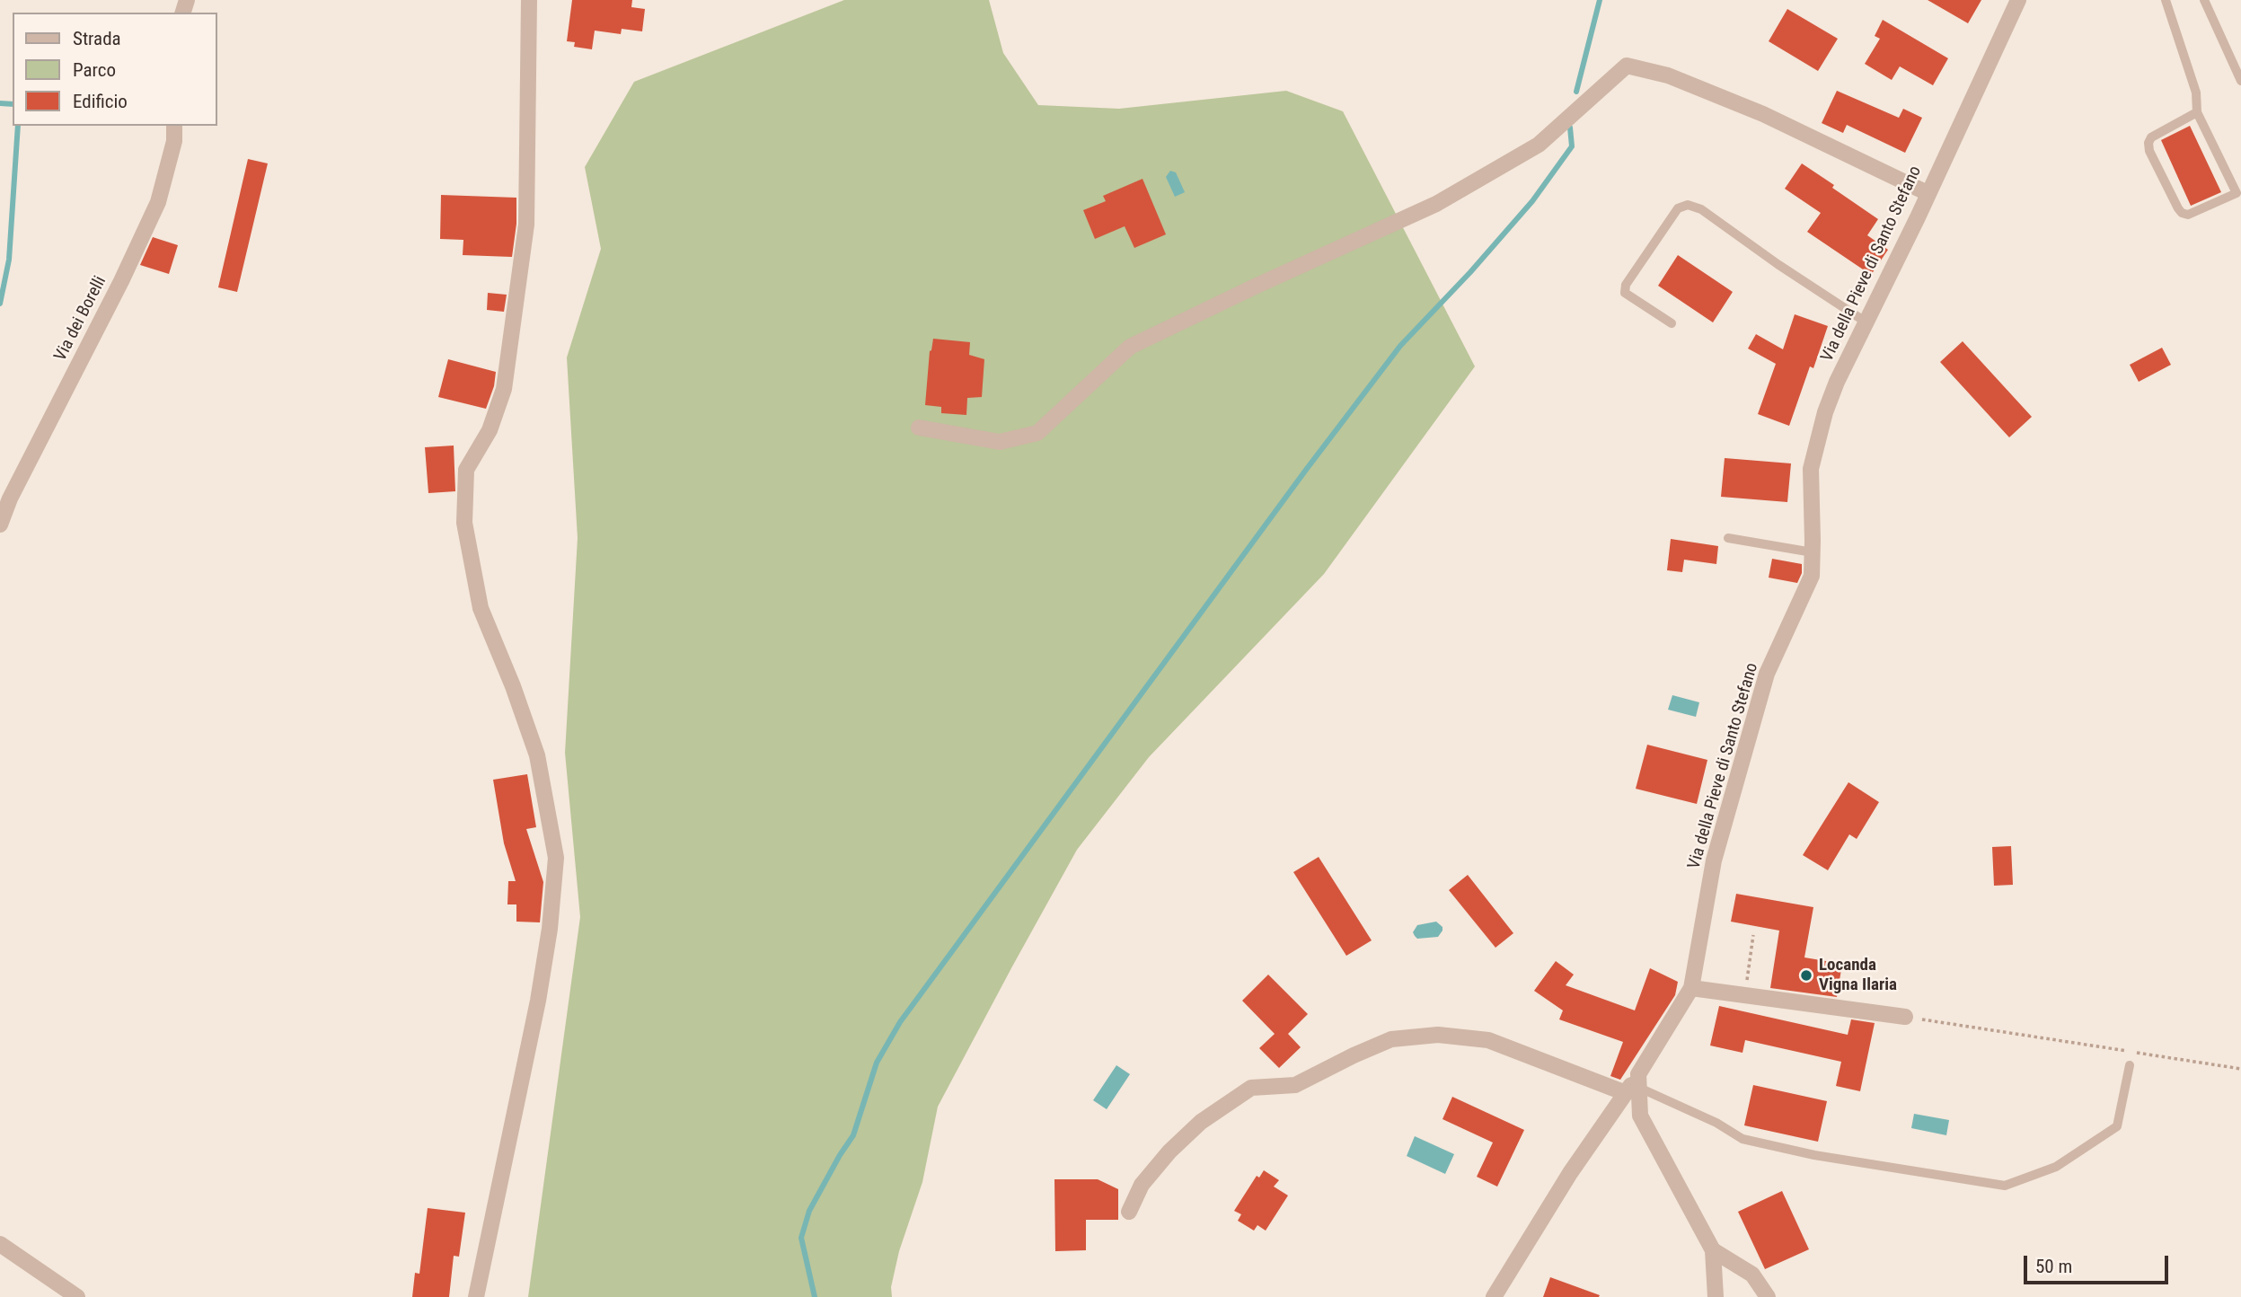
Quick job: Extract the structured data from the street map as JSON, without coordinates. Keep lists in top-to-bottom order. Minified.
{"streets":{"street":["Via della Pieve di Santo Stefano","Via dei Borelli"]},"places":["Locanda Vigna Ilaria"],"legend":["Strada","Parco","Edificio"],"scale_bar":"50 m"}
